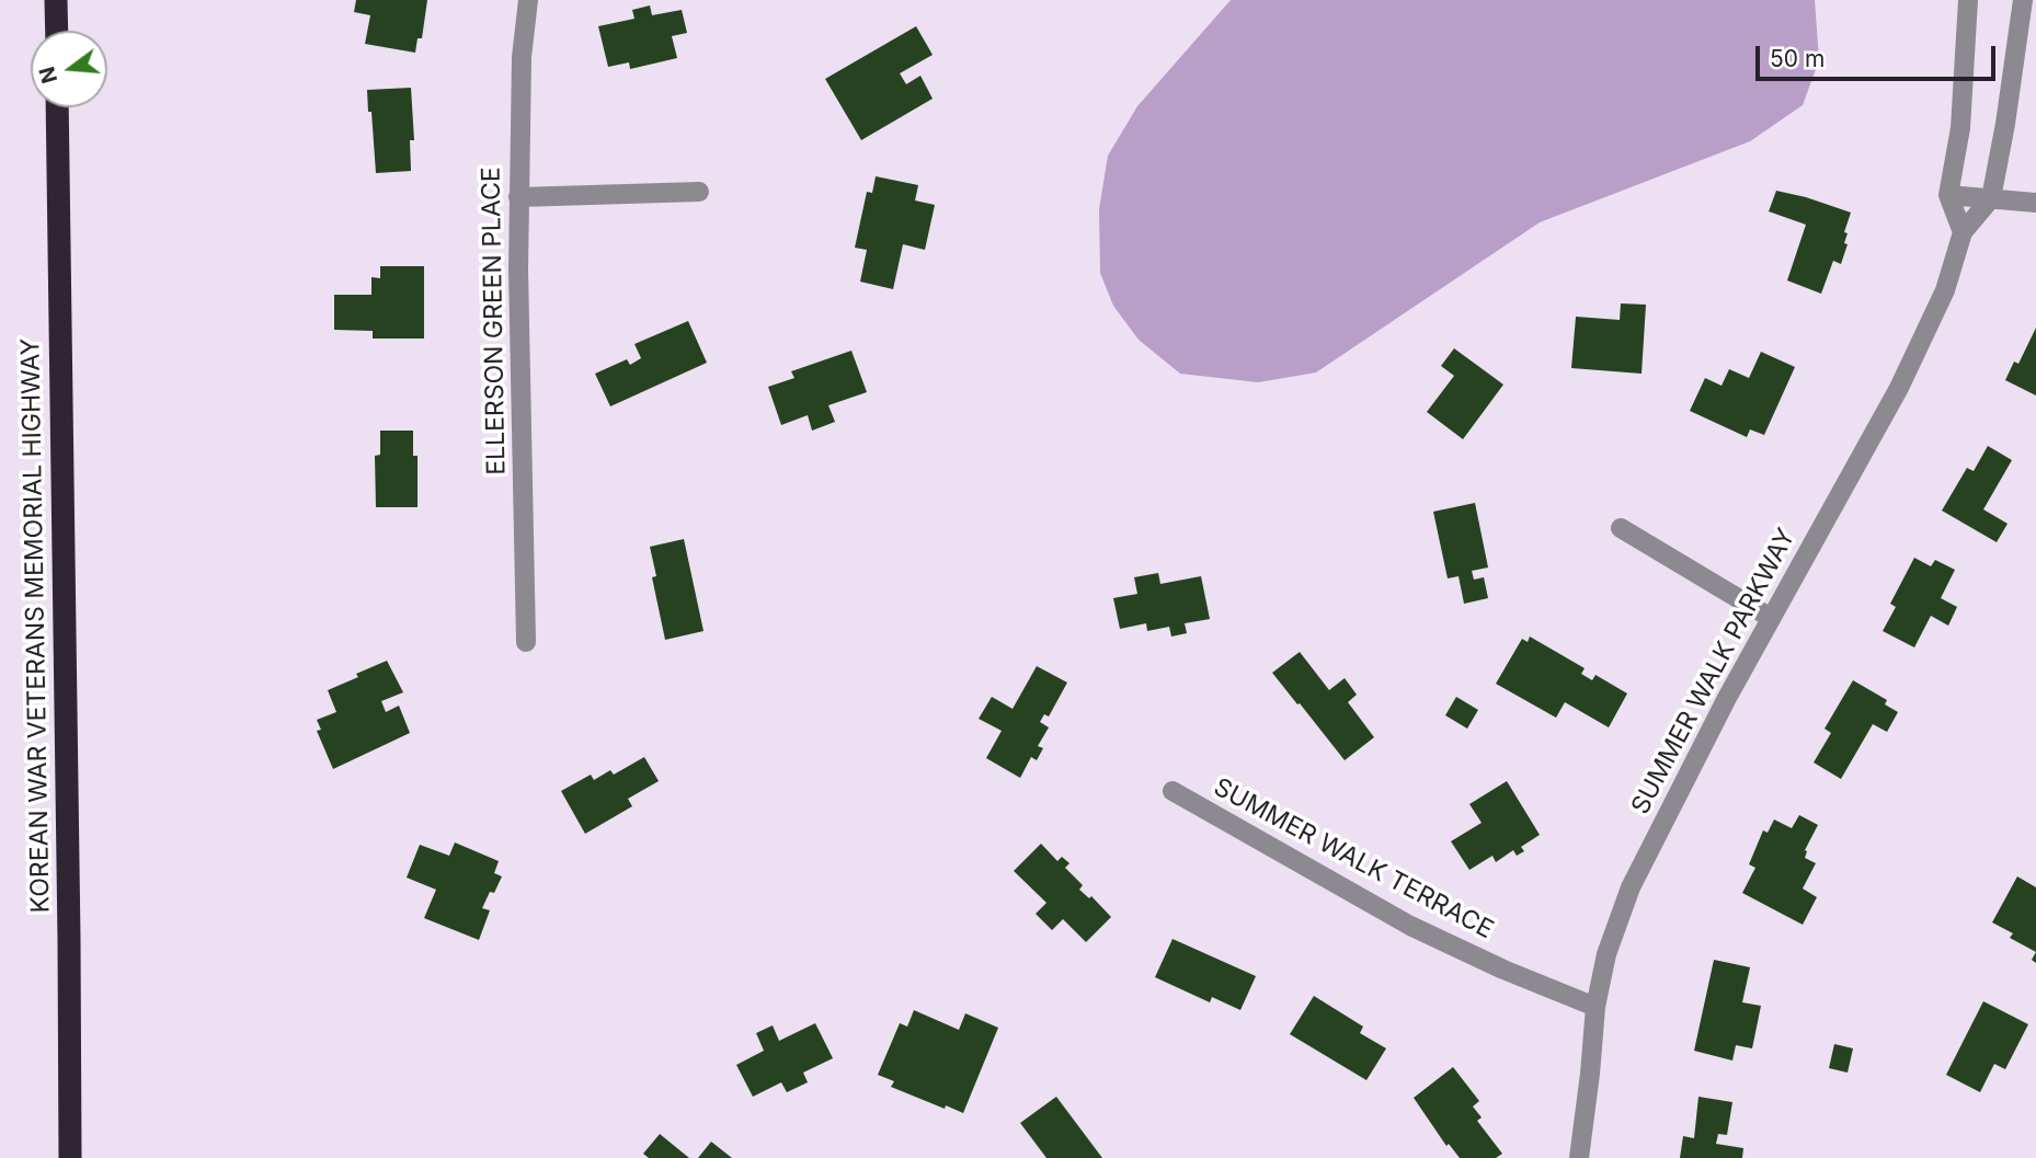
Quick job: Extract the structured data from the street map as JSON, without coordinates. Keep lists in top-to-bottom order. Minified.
{"streets":{"highway":["KOREAN WAR VETERANS MEMORIAL HIGHWAY"],"street":["ELLERSON GREEN PLACE","SUMMER WALK PARKWAY","SUMMER WALK TERRACE"]},"crossings":[["SUMMER WALK PARKWAY","SUMMER WALK TERRACE"]],"scale_bar":"50 m","north":"left"}
